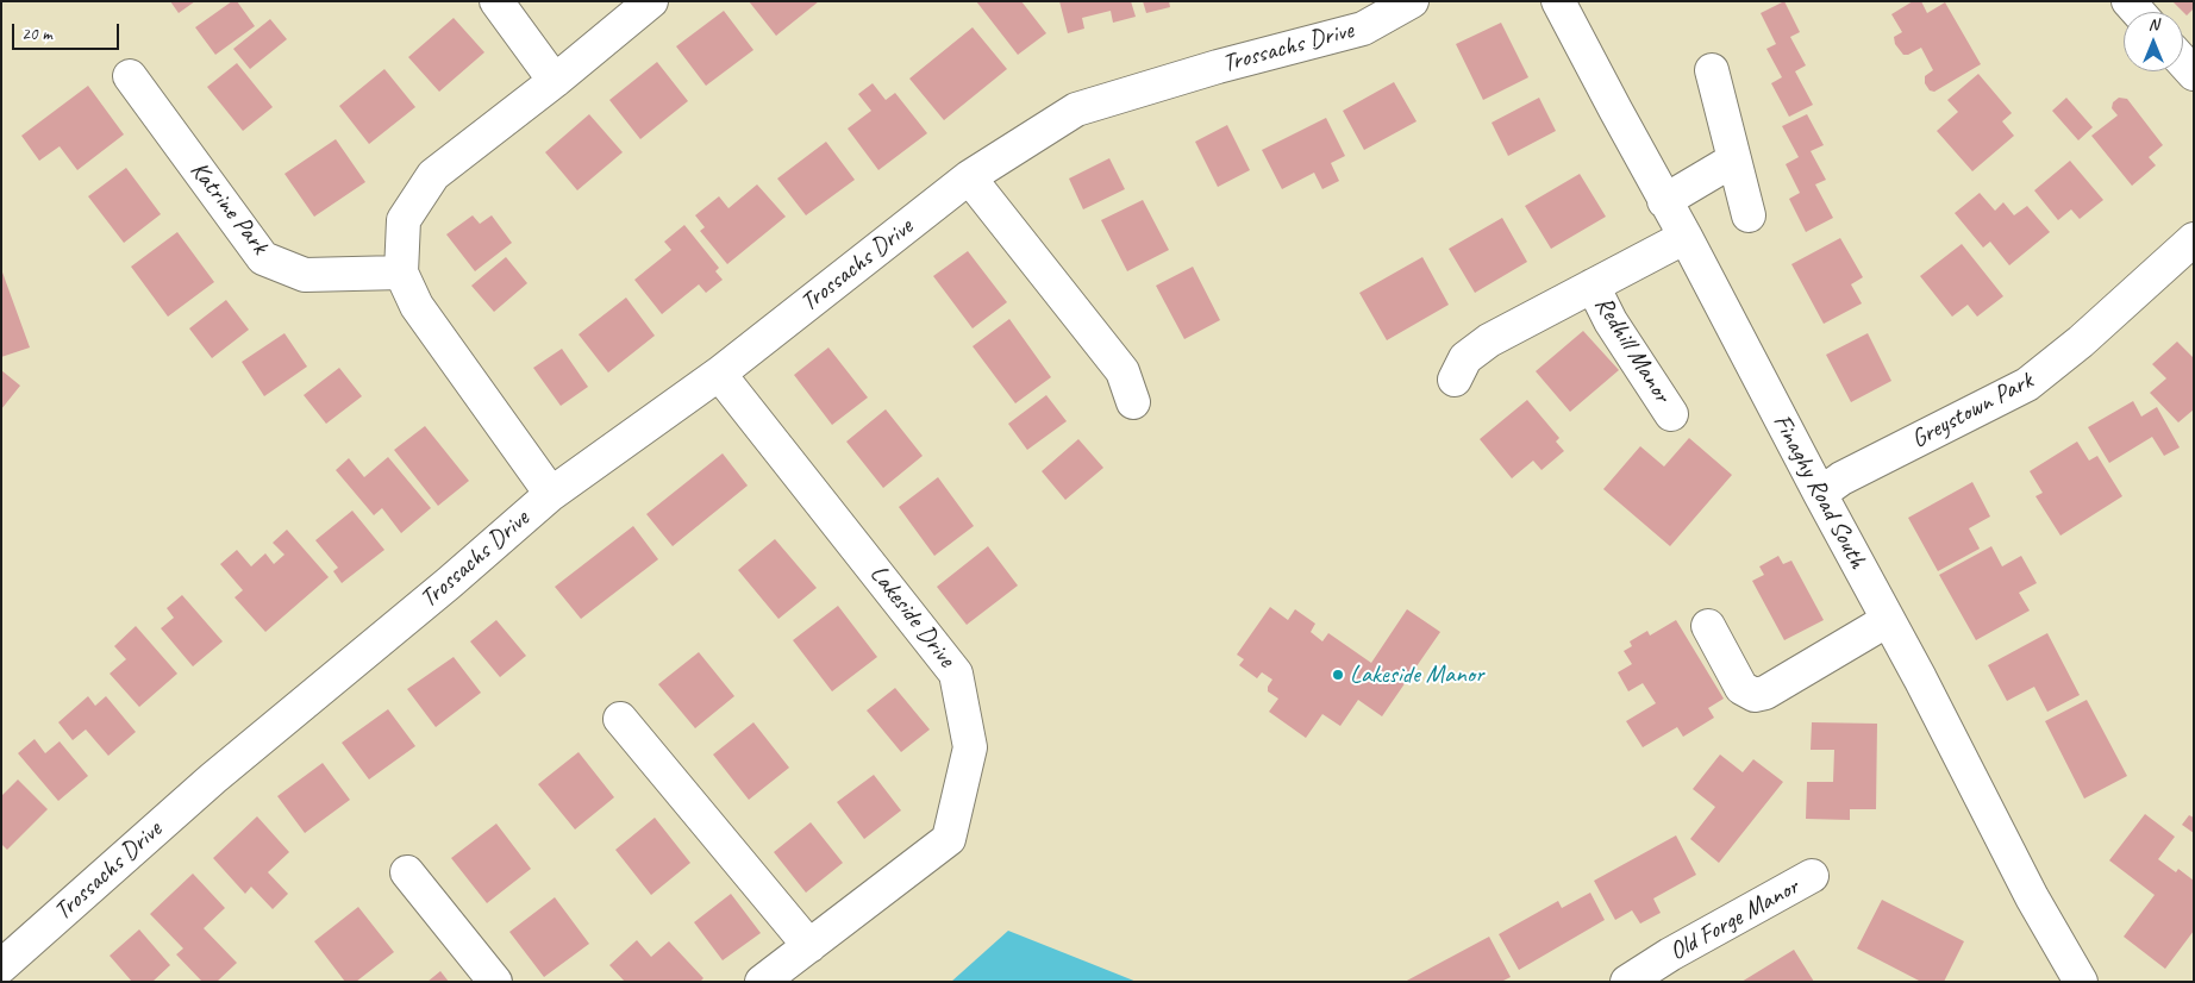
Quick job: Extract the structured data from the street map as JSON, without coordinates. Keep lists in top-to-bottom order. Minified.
{"streets":{"street":["Trossachs Drive","Katrine Park","Redhill Manor","Greystown Park","Finaghy Road South","Lakeside Drive","Old Forge Manor"]},"crossings":[["Trossachs Drive","Lakeside Drive"],["Redhill Manor","Finaghy Road South"],["Greystown Park","Finaghy Road South"]],"places":["Lakeside Manor"],"scale_bar":"20 m","north":"top"}
